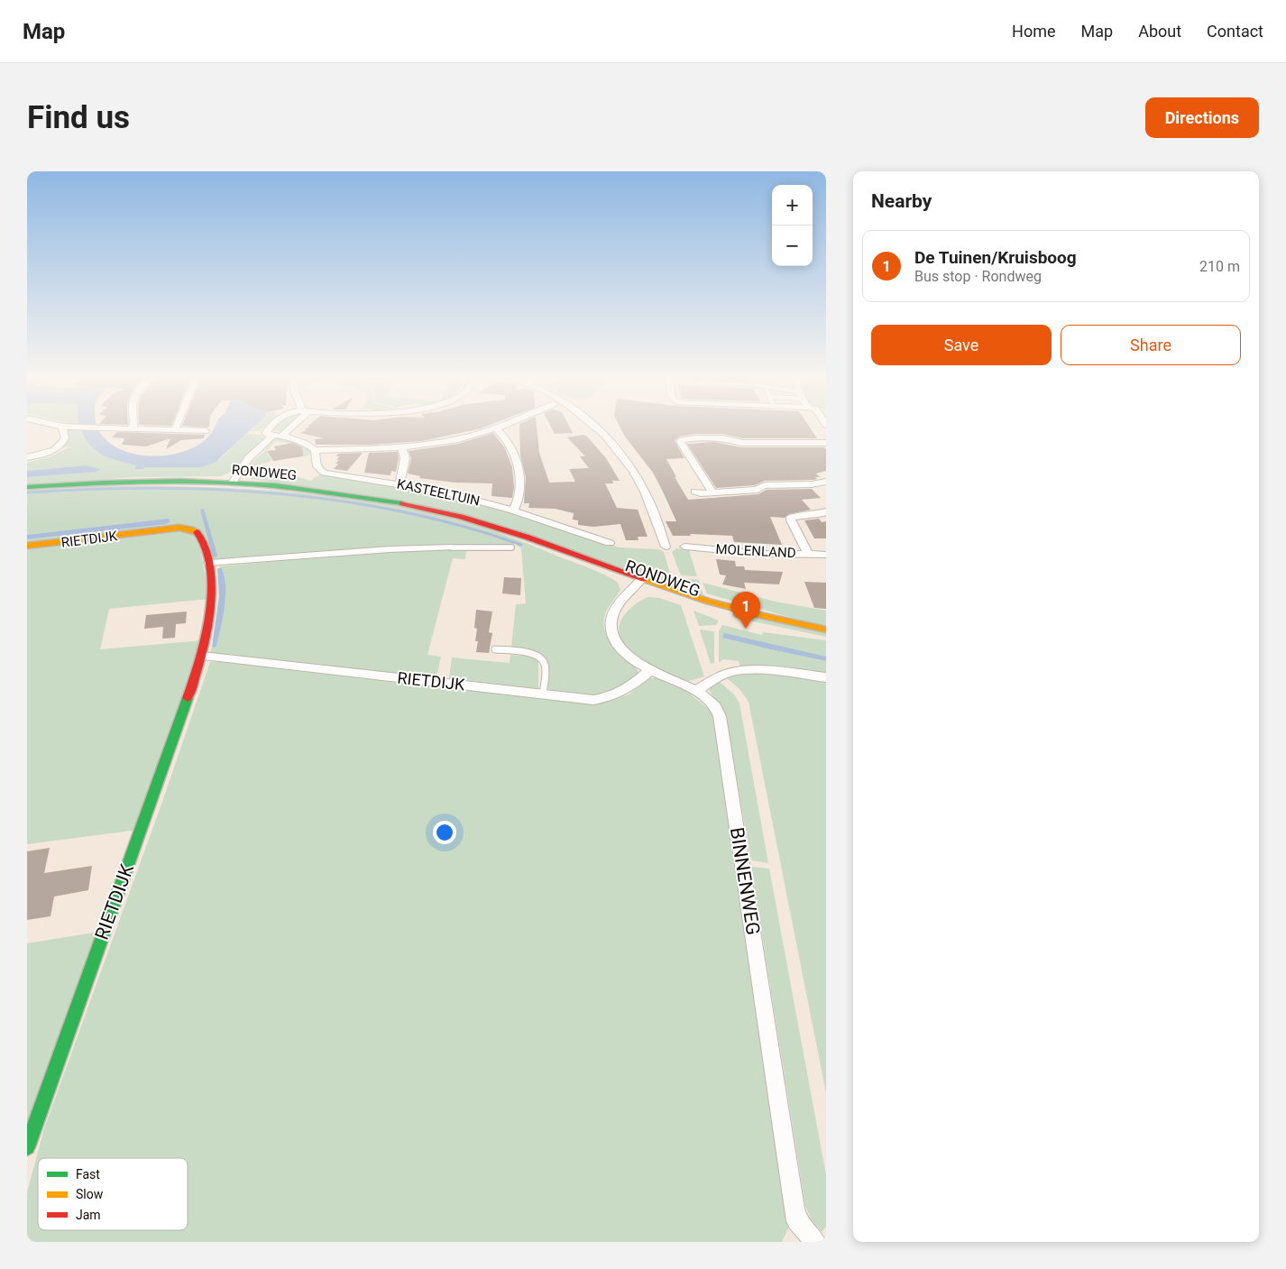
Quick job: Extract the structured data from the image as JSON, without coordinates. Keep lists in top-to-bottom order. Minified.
{"streets":{"main road":["RONDWEG","RIETDIJK"],"street":["KASTEELTUIN","MOLENLAND","BINNENWEG"]},"crossings":[["RONDWEG","BINNENWEG"],["RIETDIJK","BINNENWEG"]],"legend":["Fast","Slow","Jam"],"page":{"header":"Map","nav":["Home","Map","About","Contact"],"buttons":["Directions",["Save","Share"]],"title":"Find us","heading":"Nearby","map_buttons":["+","−"],"list":[{"mark":"1","name":"De Tuinen/Kruisboog","note":"Bus stop · Rondweg","value":"210 m"}],"pins":"1"}}
